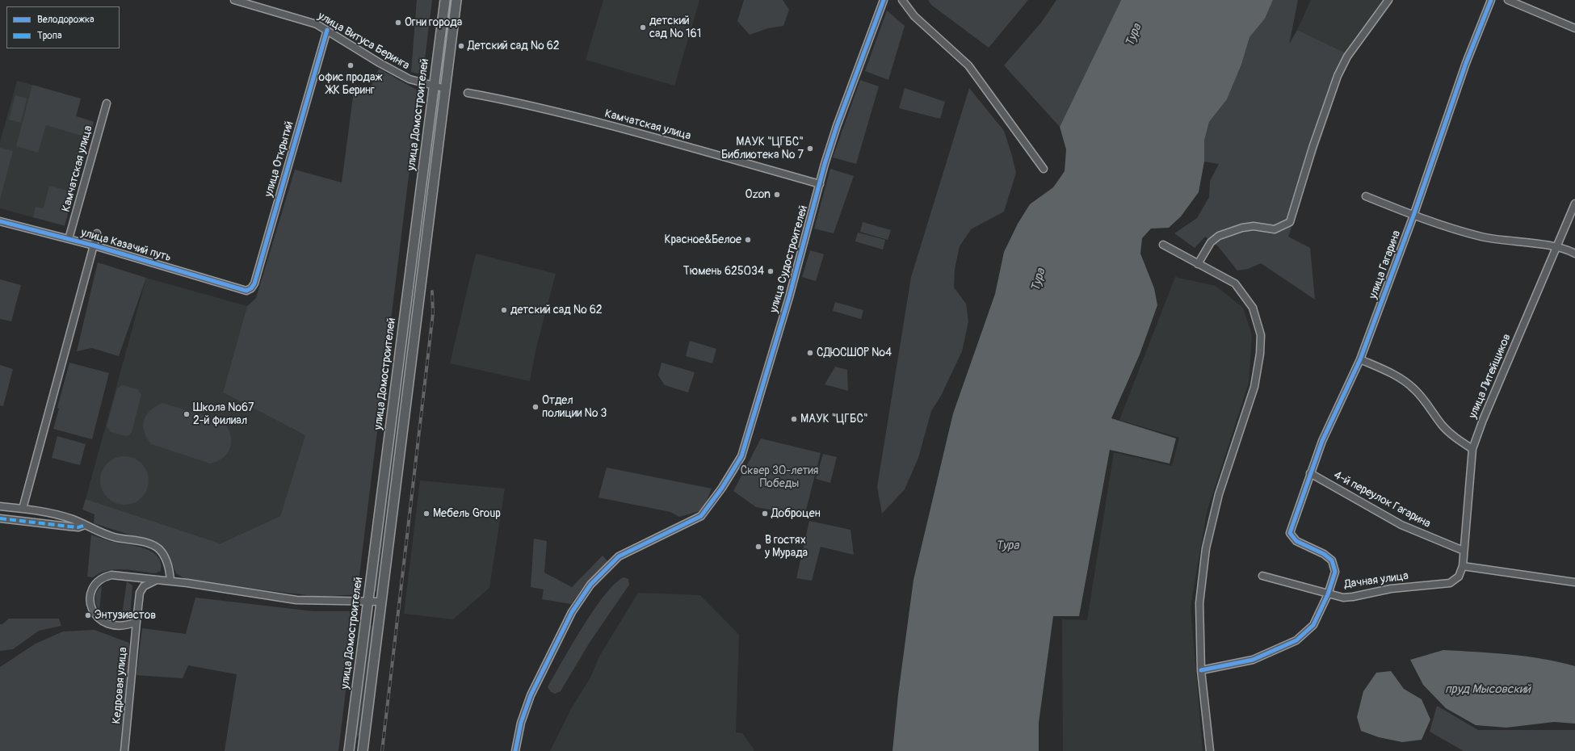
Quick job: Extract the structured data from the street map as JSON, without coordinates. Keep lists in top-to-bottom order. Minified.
{"streets":{"main road":["улица Домостроителей"],"street":["улица Витуса Беринга","Камчатская улица","улица Открытий","улица Казачий путь","улица Судостроителей","улица Гагарина","улица Литейщиков","4-й переулок Гагарина","Дачная улица","Кедровая улица"]},"crossings":[["улица Витуса Беринга","улица Домостроителей"],["улица Витуса Беринга","улица Открытий"],["Камчатская улица","улица Казачий путь"],["Камчатская улица","улица Судостроителей"],["улица Открытий","улица Казачий путь"],["улица Гагарина","4-й переулок Гагарина"],["улица Гагарина","Дачная улица"],["улица Литейщиков","4-й переулок Гагарина"],["улица Литейщиков","Дачная улица"]],"water":["Тура","пруд Мысовский"],"parks":["Сквер 30-летия Победы"],"places":["Огни города","детский сад № 161","Детский сад № 62","офис продаж ЖК Беринг","МАУК \"ЦГБС\" Библиотека № 7","Ozon","Красное&Белое","Тюмень 625034","детский сад № 62","СДЮСШОР №4","Отдел полиции № 3","Школа №67 2-й филиал","МАУК \"ЦГБС\"","Мебель Group","Доброцен","В гостях у Мурада","Энтузиастов"],"legend":["Велодорожка","Тропа"]}
